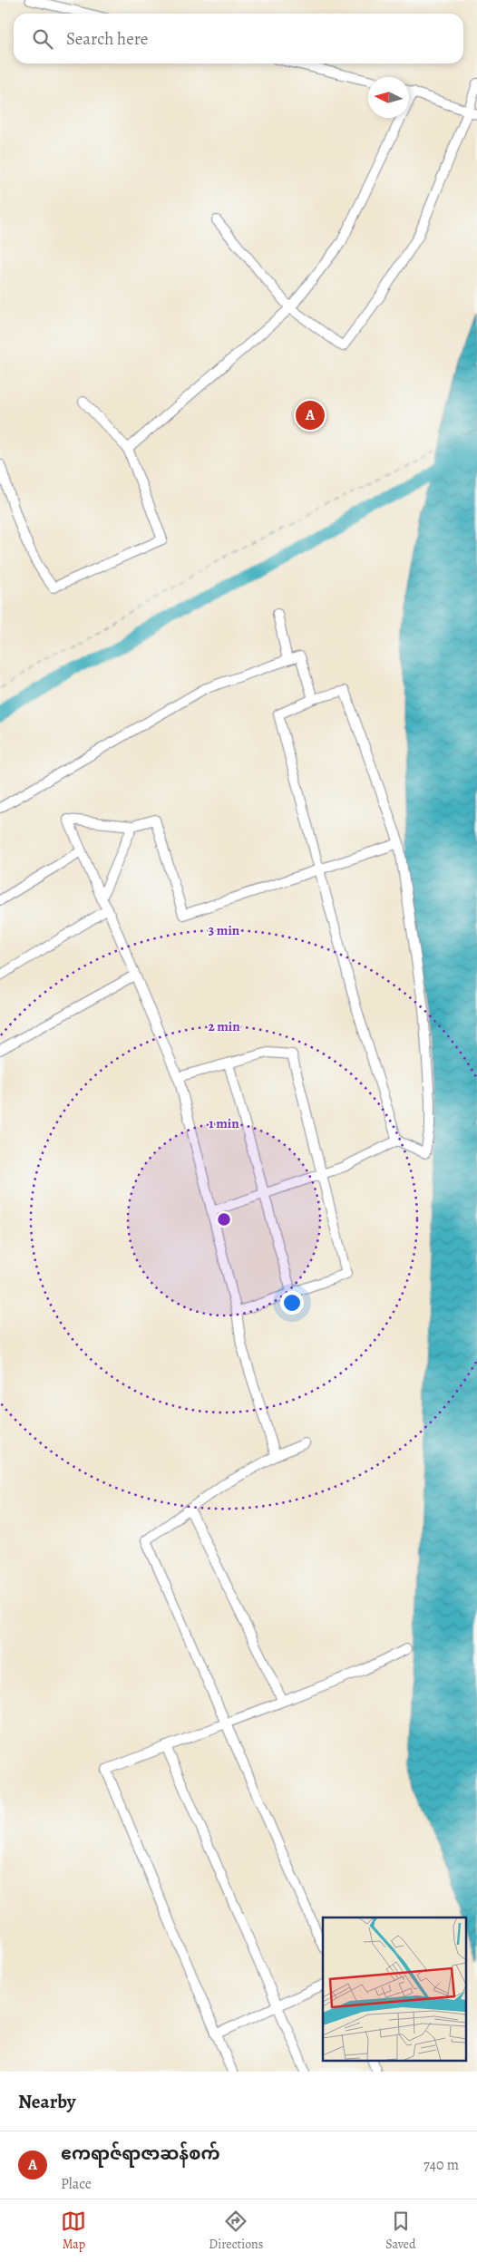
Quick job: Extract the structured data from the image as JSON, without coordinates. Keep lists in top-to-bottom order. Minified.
{"north":"left","page":{"search":"Search here","pins":"A","heading":"Nearby","list":[{"mark":"A","name":"ဧကရာဇ်ရာဇာဆန်စက်","note":"Place","value":"740 m"}],"nav":["Map","Directions","Saved"]},"rings":["3 min","2 min","1 min"]}
